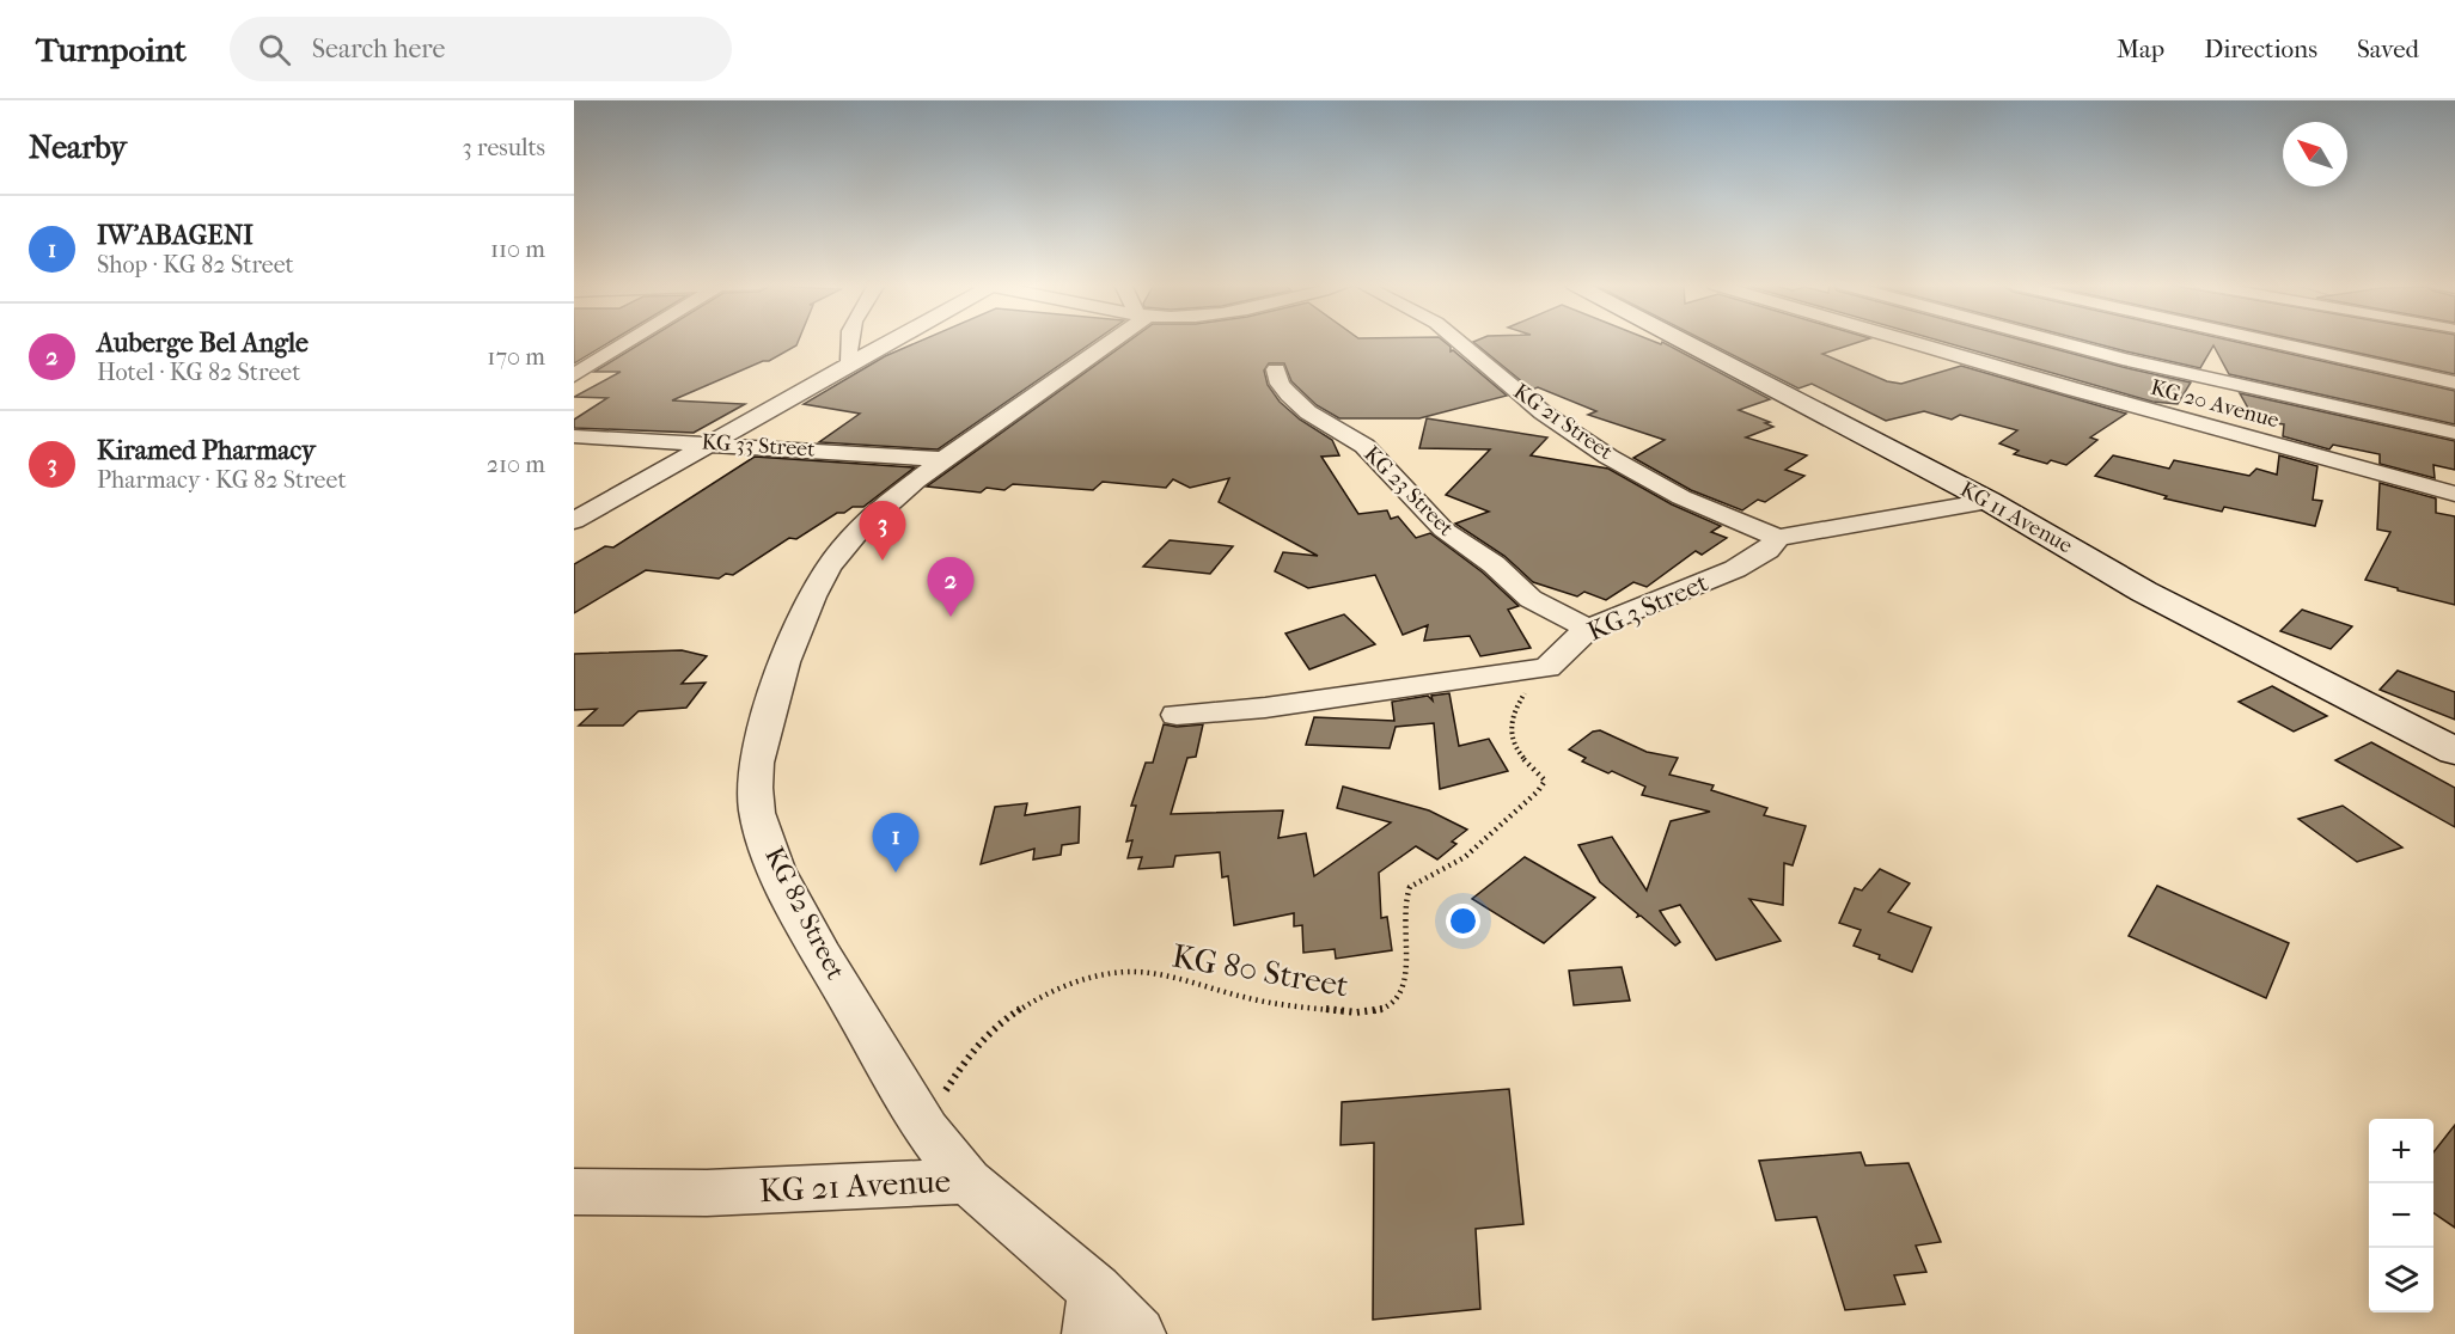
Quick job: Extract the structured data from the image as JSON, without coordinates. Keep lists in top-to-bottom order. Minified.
{"streets":{"main road":["KG 11 Avenue"],"street":["KG 20 Avenue","KG 21 Street","KG 33 Street","KG 23 Street","KG 3 Street","KG 82 Street","KG 21 Avenue"],"path":["KG 80 Street"]},"crossings":[["KG 21 Street","KG 3 Street"],["KG 33 Street","KG 82 Street"],["KG 23 Street","KG 3 Street"],["KG 11 Avenue","KG 3 Street"],["KG 3 Street","KG 80 Street"],["KG 82 Street","KG 80 Street"],["KG 82 Street","KG 21 Avenue"]],"north":"top left","page":{"header":"Turnpoint","search":"Search here","nav":["Map","Directions","Saved"],"heading":["Nearby","3 results"],"list":[{"mark":"1","name":"IW'ABAGENI","note":"Shop · KG 82 Street","value":"110 m"},{"mark":"2","name":"Auberge Bel Angle","note":"Hotel · KG 82 Street","value":"170 m"},{"mark":"3","name":"Kiramed Pharmacy","note":"Pharmacy · KG 82 Street","value":"210 m"}],"pins":["3","2","1"],"map_buttons":["+","−"]}}
